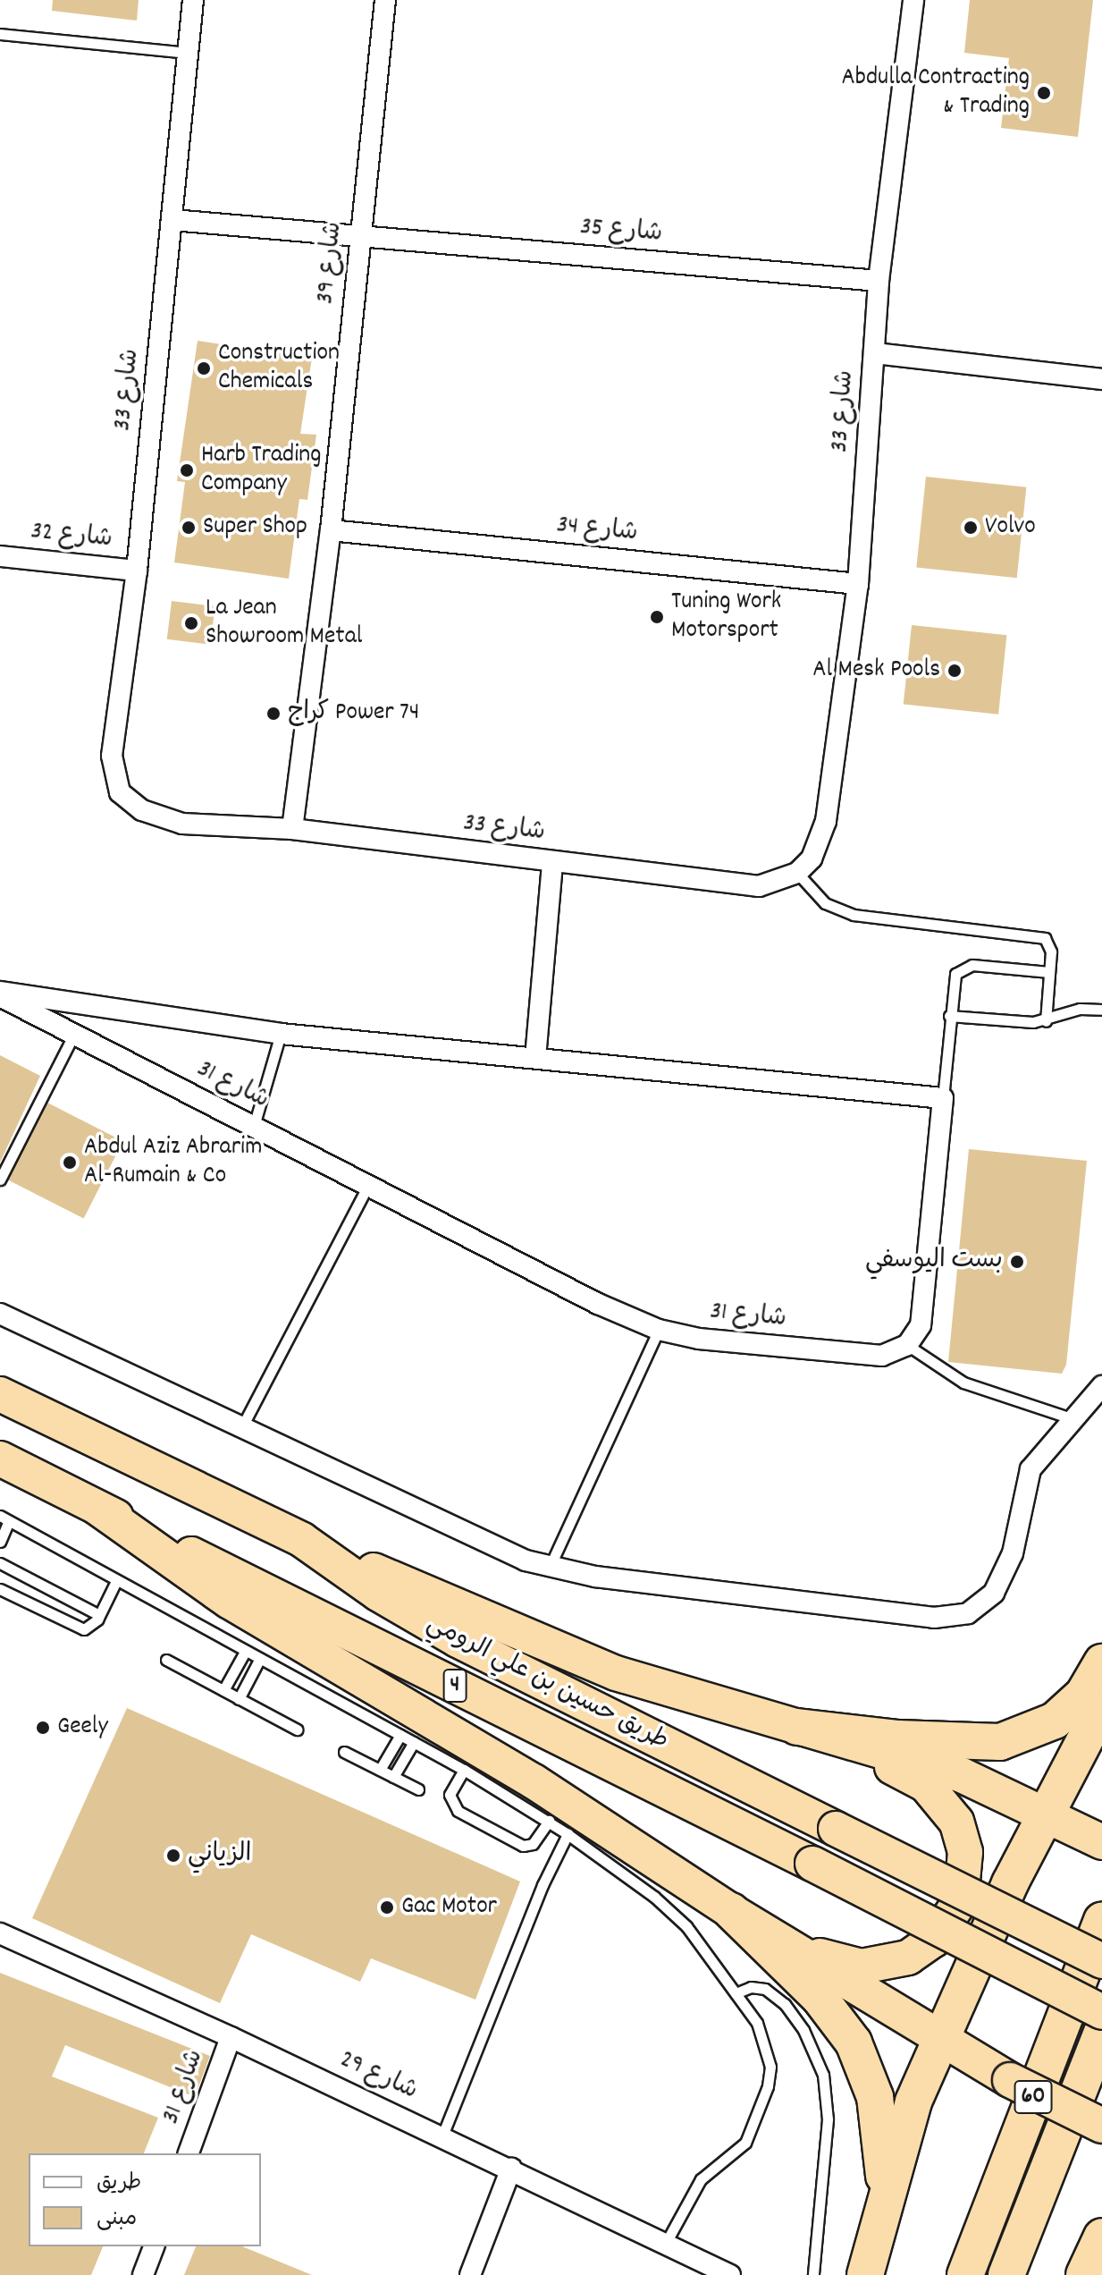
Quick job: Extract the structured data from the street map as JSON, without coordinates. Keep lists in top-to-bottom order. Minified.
{"streets":{"highway":["طريق حسين بن علي الرومي","4","60"],"street":["شارع 35","شارع 39","شارع 33","شارع 34","32 شارع","شارع 31","شارع 29"]},"crossings":[["شارع 35","شارع 39"],["شارع 35","شارع 33"],["شارع 39","شارع 33"],["شارع 39","شارع 34"],["شارع 33","شارع 34"],["شارع 33","32 شارع"],["شارع 31","شارع 29"]],"places":["Abdulla Contracting & Trading","Construction Chemicals","Harb Trading Company","Super Shop","Volvo","Tuning Work Motorsport","La Jean Showroom Metal","Al Mesk Pools","كراج Power 74","Abdul Aziz Abrarim Al-Rumain & Co","بست اليوسفي","Geely","الزياني","Gac Motor"],"legend":["طريق","مبنى"]}
